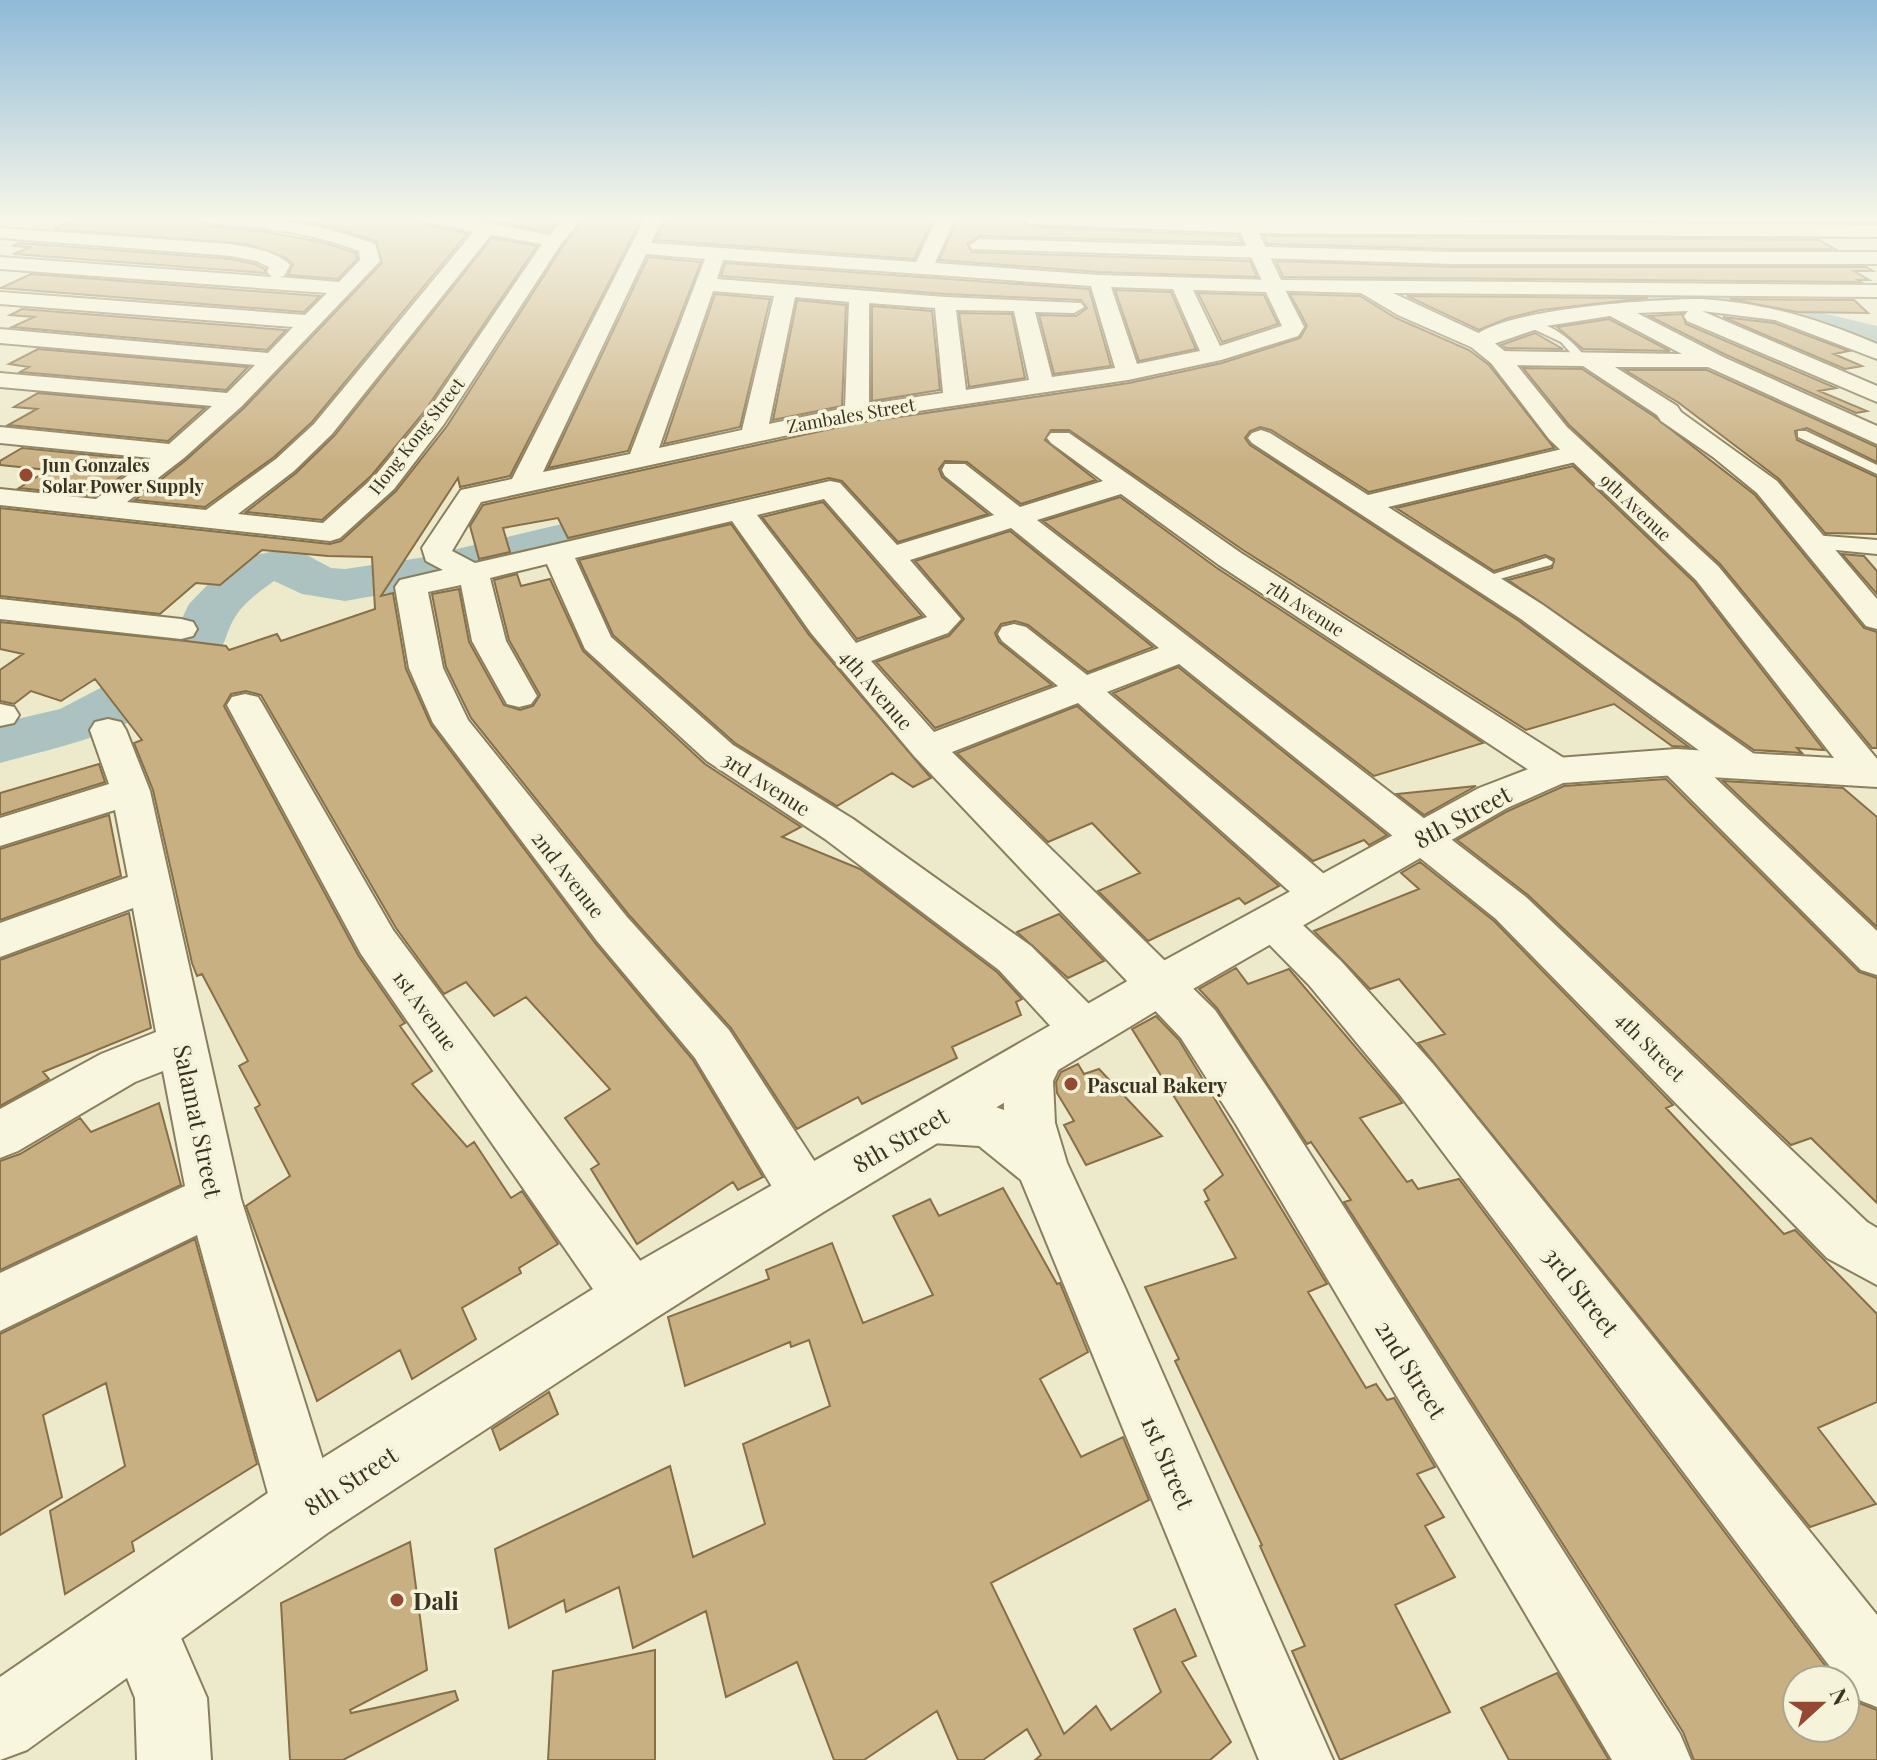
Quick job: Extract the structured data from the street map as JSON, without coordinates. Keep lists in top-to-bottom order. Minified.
{"streets":{"street":["Zambales Street","Hong Kong Street","9th Avenue","7th Avenue","4th Avenue","3rd Avenue","8th Street","2nd Avenue","1st Avenue","4th Street","Salamat Street","3rd Street","2nd Street","1st Street"]},"crossings":[["Zambales Street","2nd Avenue"],["9th Avenue","8th Street"],["7th Avenue","8th Street"],["4th Avenue","8th Street"],["4th Avenue","2nd Street"],["3rd Avenue","8th Street"],["3rd Avenue","1st Street"],["8th Street","2nd Avenue"],["8th Street","1st Avenue"],["8th Street","4th Street"],["8th Street","Salamat Street"],["8th Street","3rd Street"],["8th Street","2nd Street"],["8th Street","1st Street"]],"places":["Jun Gonzales Solar Power Supply","Pascual Bakery","Dali"],"north":"right"}
